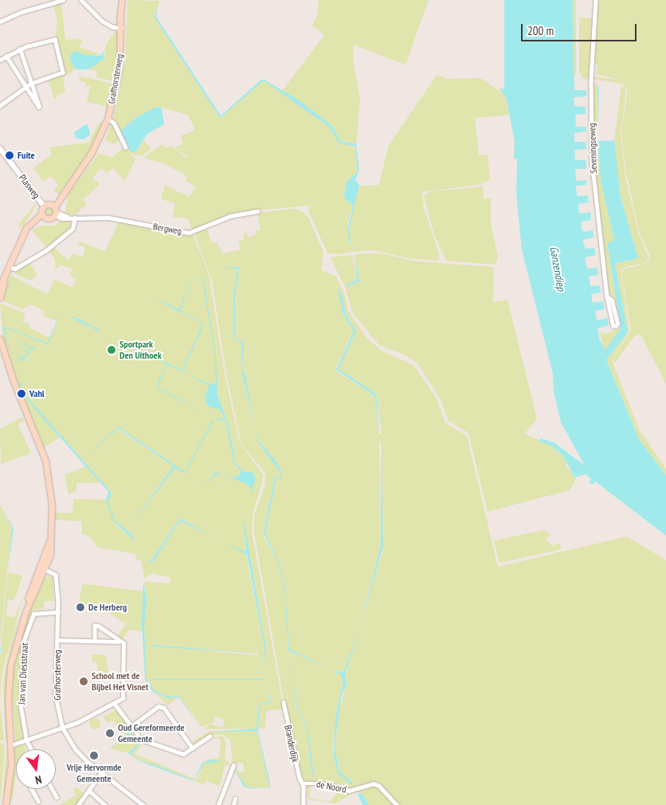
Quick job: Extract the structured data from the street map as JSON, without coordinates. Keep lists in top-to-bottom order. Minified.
{"streets":{"main road":["Grafhorsterweg"],"street":["Seveningseweg","Plasweg","Bergweg","Jan van Dieststraat","Branderdijk","de Noord"]},"crossings":[["Grafhorsterweg","Bergweg"],["Grafhorsterweg","Jan van Dieststraat"],["Branderdijk","de Noord"]],"water":["Ganzendiep"],"places":["Fuite","Sportpark Den Uithoek","Vahl","De Herberg","School met de Bijbel Het Visnet","Oud Gereformeerde Gemeente","Vrije Hervormde Gemeente"],"scale_bar":"200 m","north":"bottom"}
